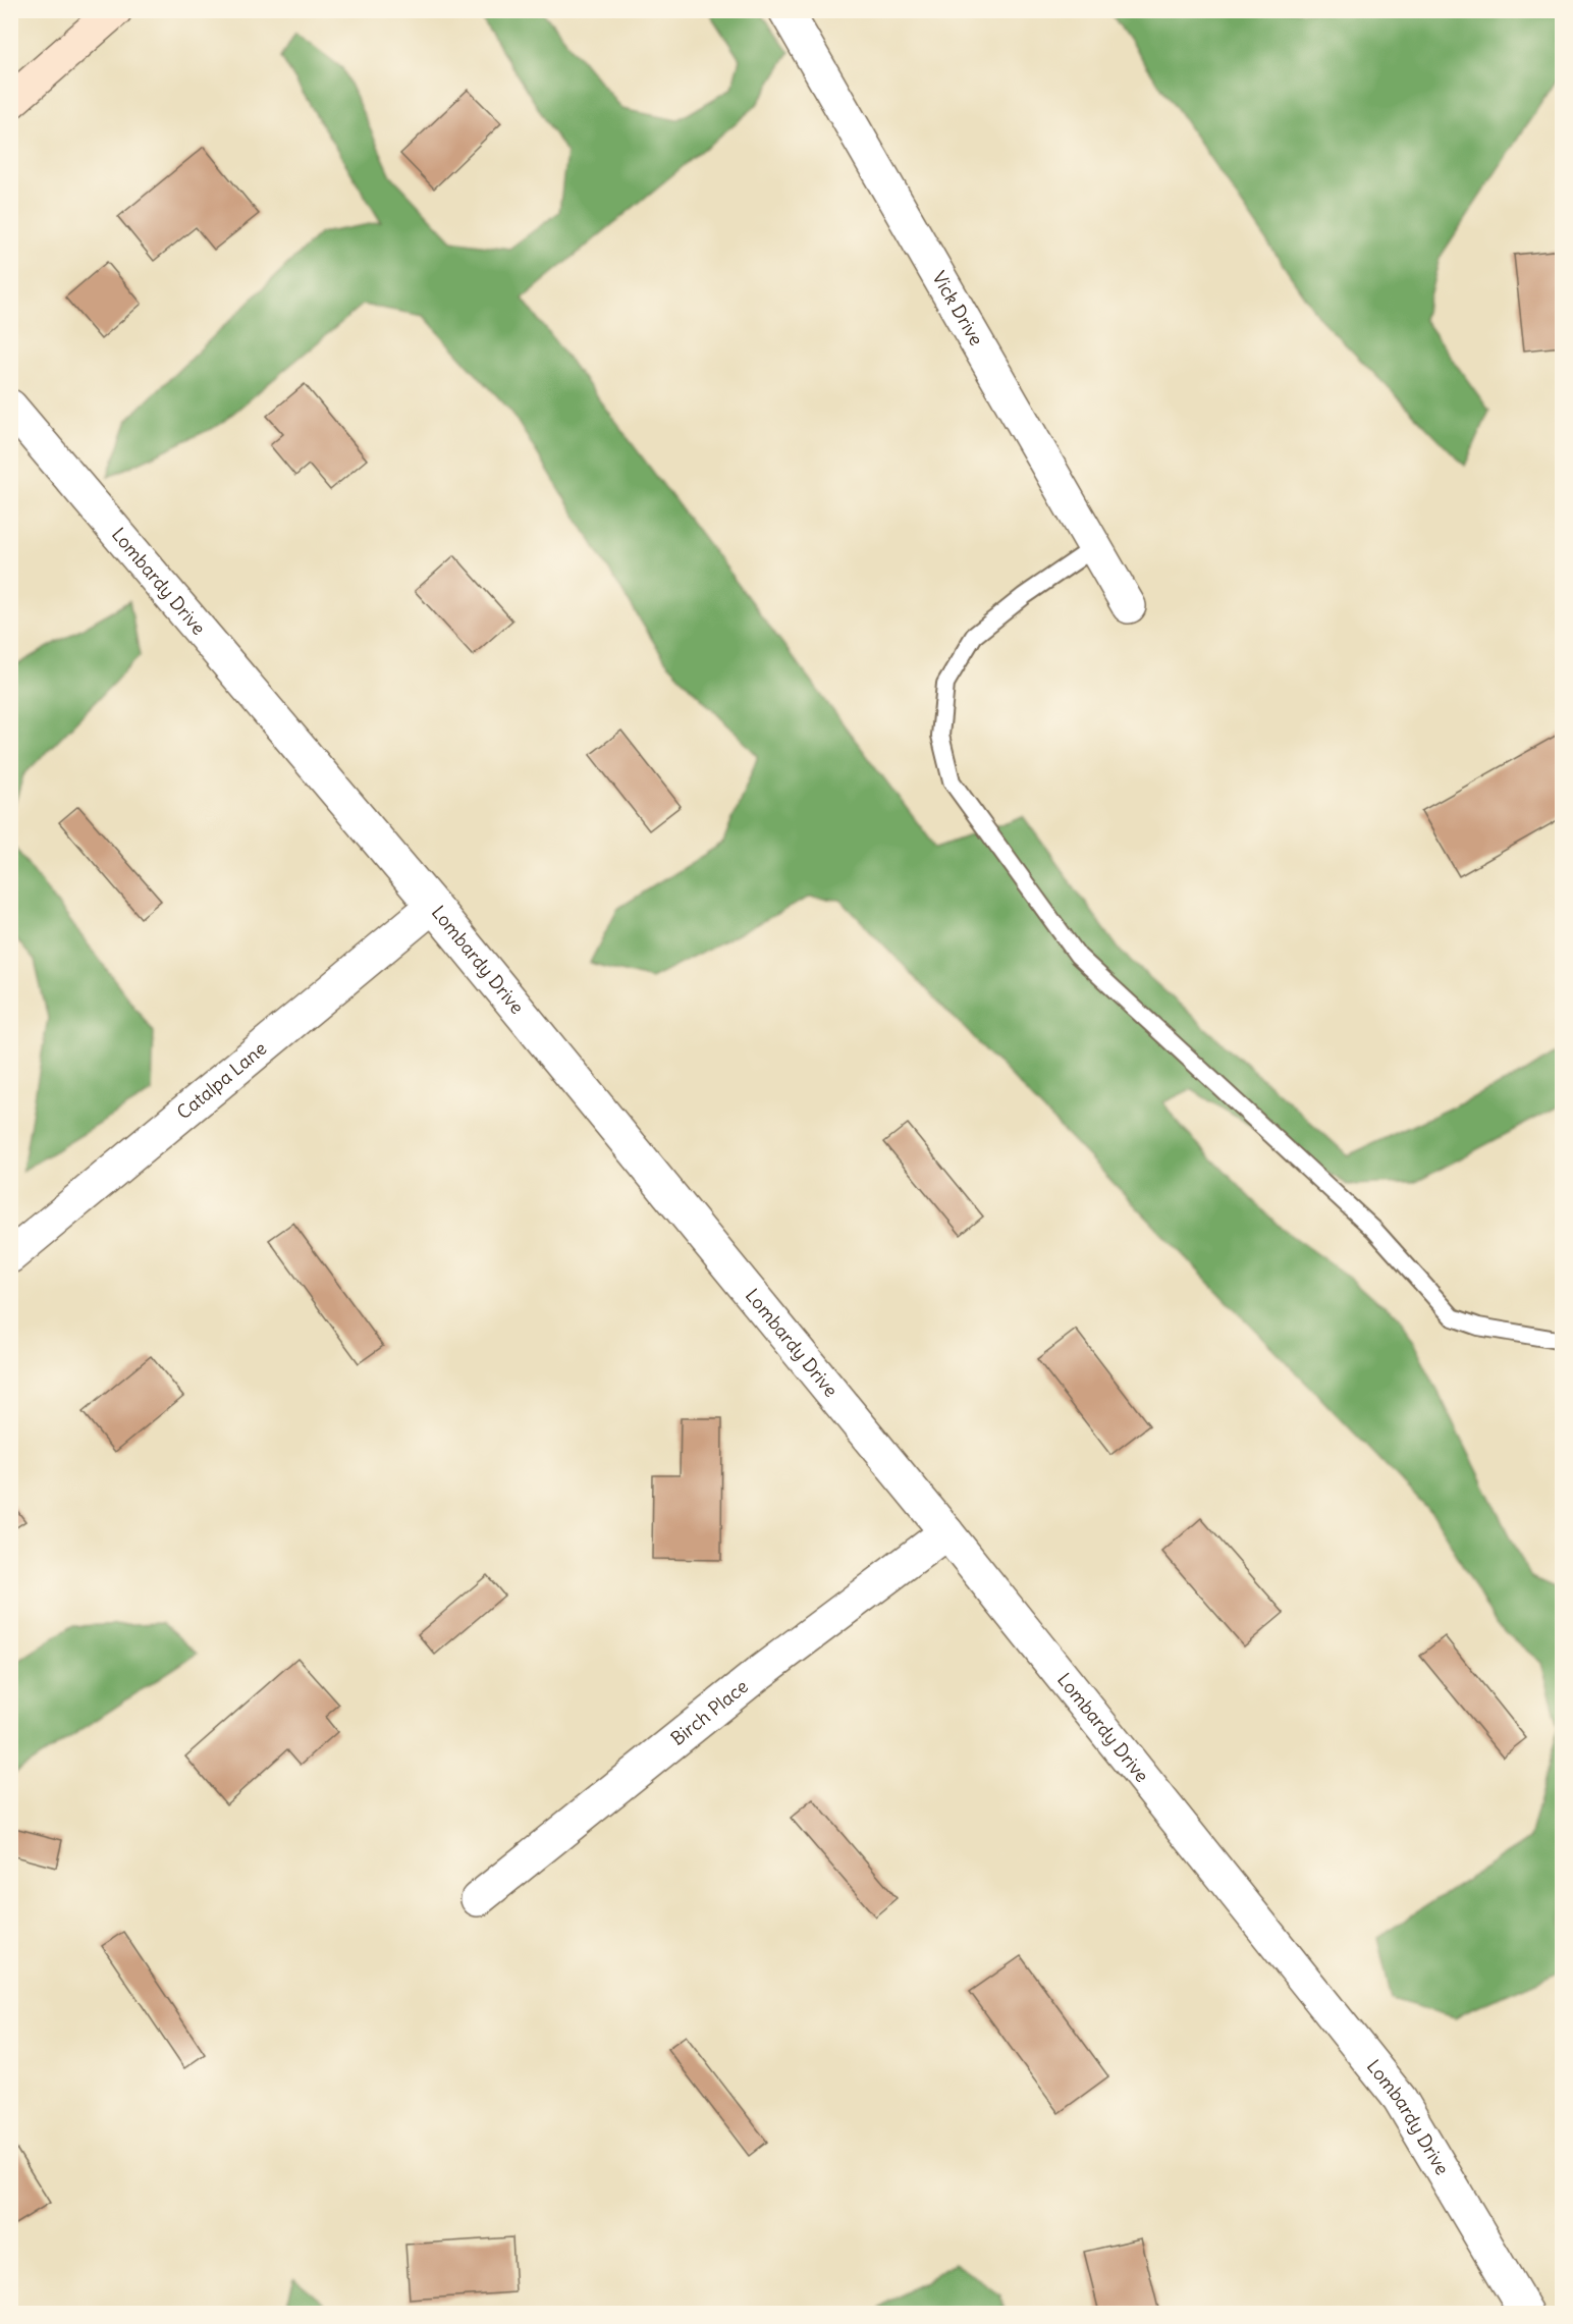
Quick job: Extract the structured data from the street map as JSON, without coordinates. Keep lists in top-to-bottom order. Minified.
{"streets":{"street":["Vick Drive","Lombardy Drive","Catalpa Lane","Birch Place"]},"crossings":[["Lombardy Drive","Catalpa Lane"],["Lombardy Drive","Birch Place"]]}
